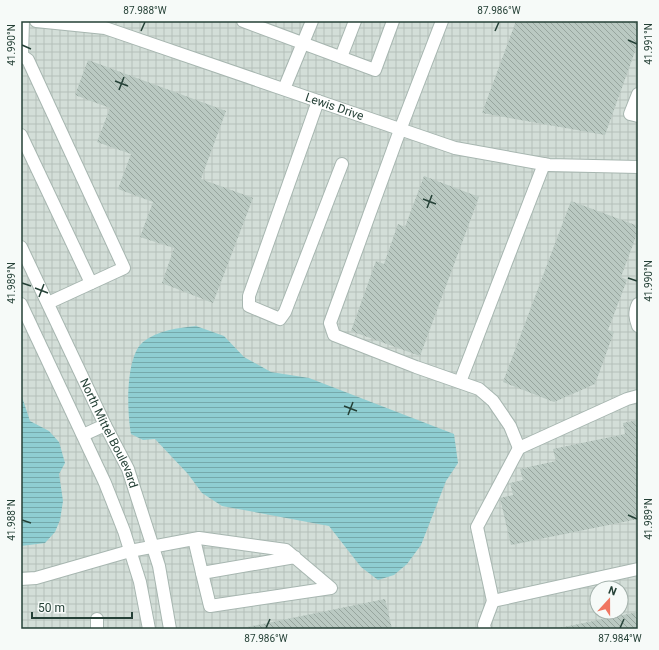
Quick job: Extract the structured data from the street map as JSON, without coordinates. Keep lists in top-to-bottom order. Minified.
{"streets":{"street":["Lewis Drive","North Mittel Boulevard"]},"scale_bar":"50 m","north":"top","coordinates":["87.988°W","87.986°W","41.991°N","41.990°N","41.989°N","41.988°N","87.984°W"]}
